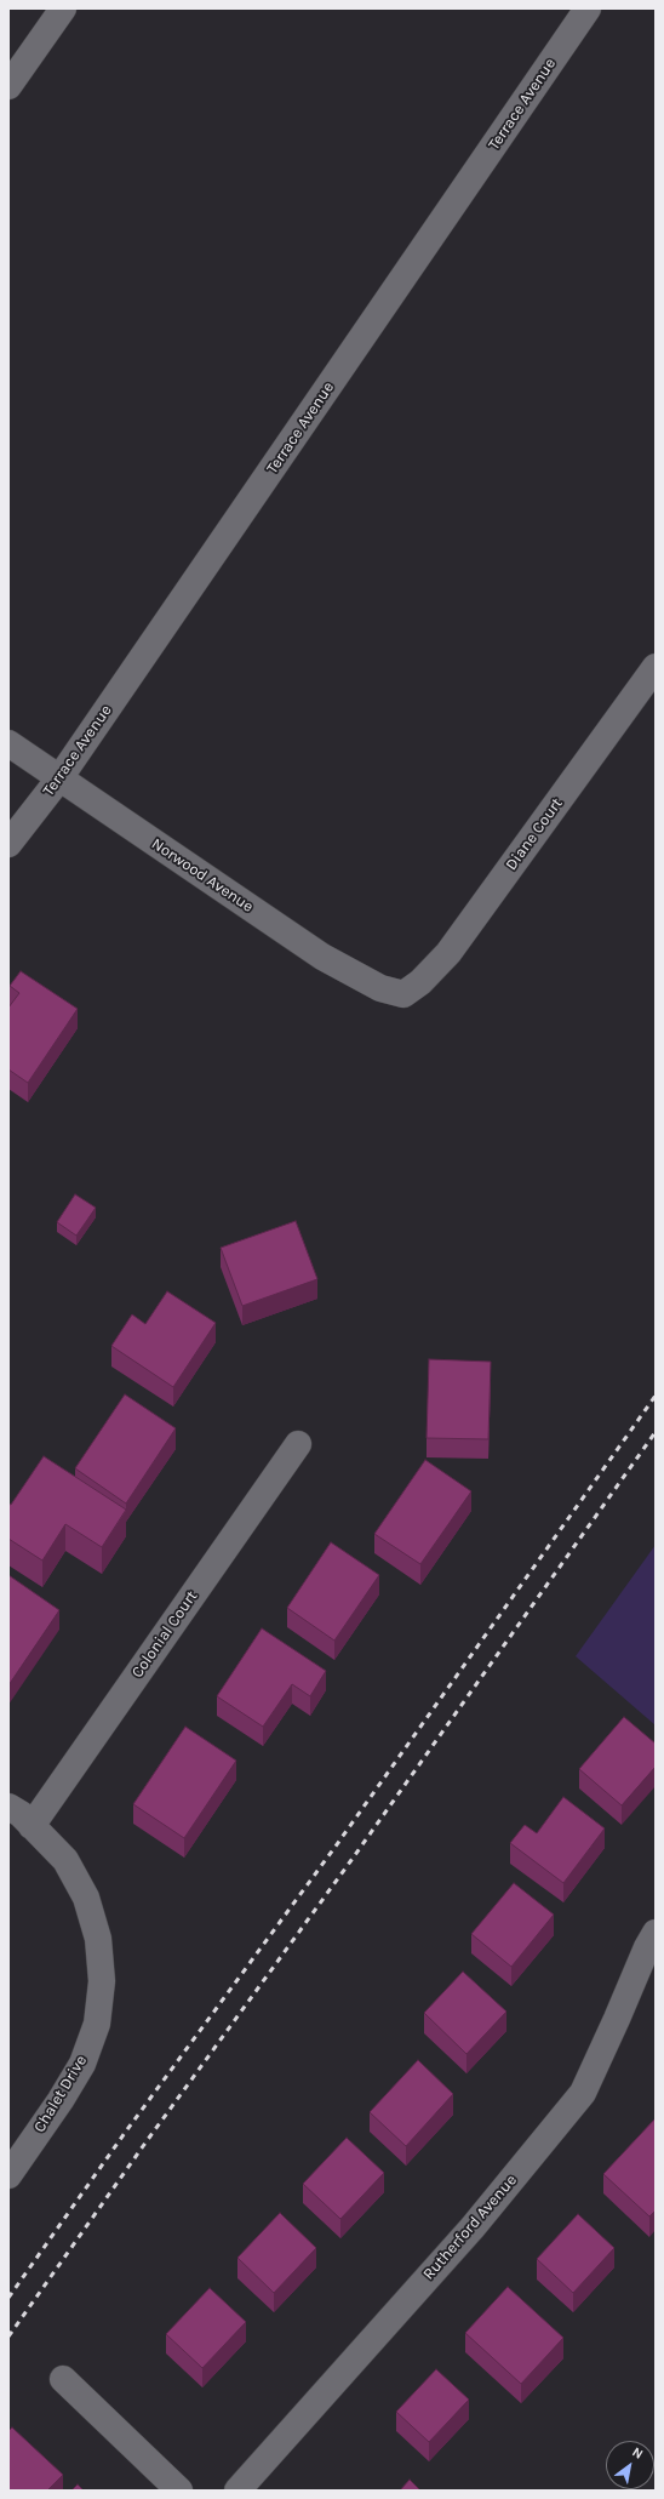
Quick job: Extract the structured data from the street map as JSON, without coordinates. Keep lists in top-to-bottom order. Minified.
{"streets":{"street":["Terrace Avenue","Diane Court","Norwood Avenue","Colonial Court","Chalet Drive","Rutherford Avenue"]},"crossings":[["Terrace Avenue","Norwood Avenue"],["Diane Court","Norwood Avenue"],["Colonial Court","Chalet Drive"]],"north":"top right"}
